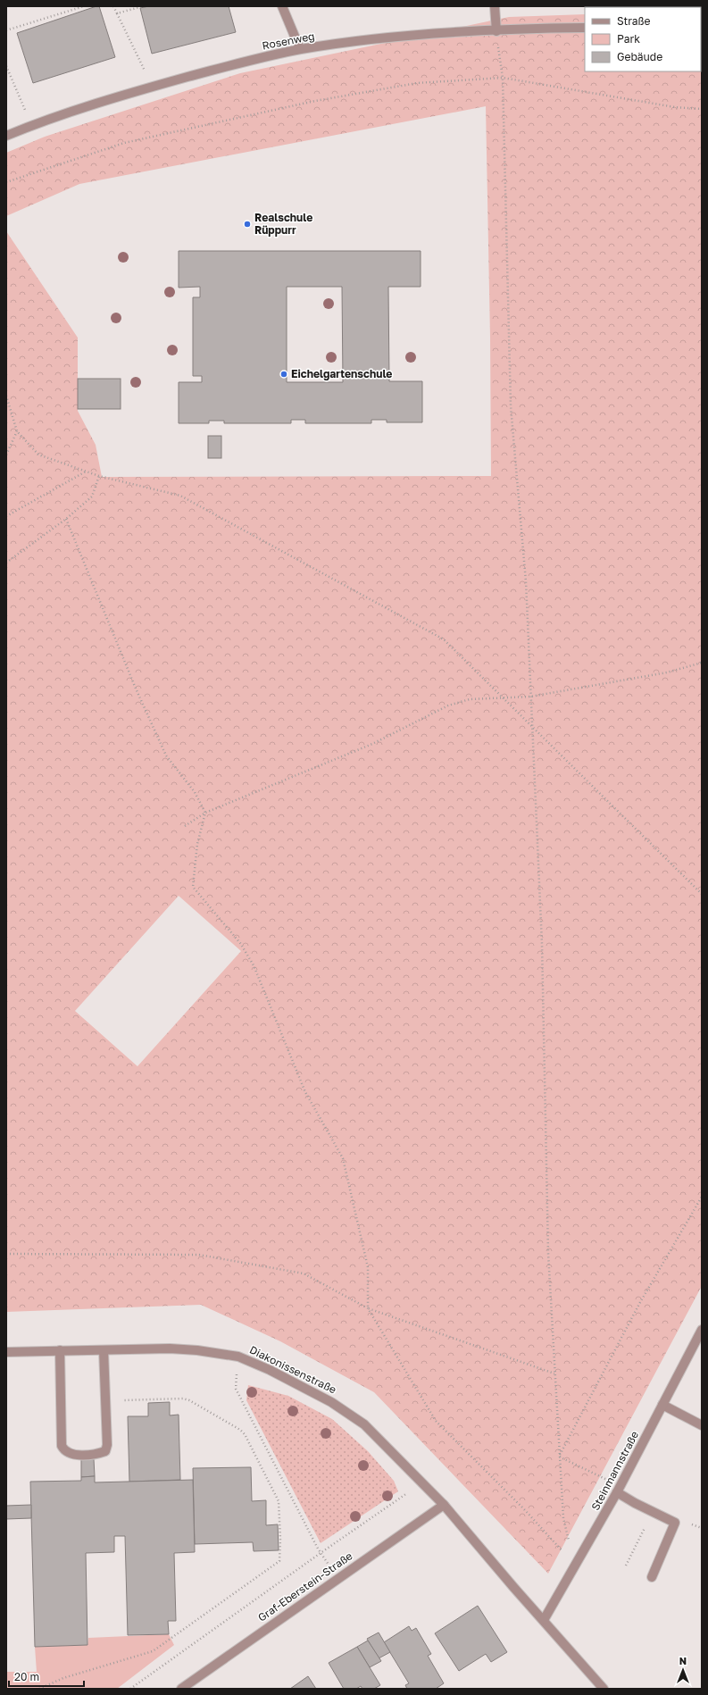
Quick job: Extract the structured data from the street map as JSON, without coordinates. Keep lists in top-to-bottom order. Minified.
{"streets":{"street":["Rosenweg","Diakonissenstraße","Steinmannstraße","Graf-Eberstein-Straße"]},"crossings":[["Diakonissenstraße","Graf-Eberstein-Straße"]],"places":["Realschule Rüppurr","Eichelgartenschule"],"legend":["Straße","Park","Gebäude"],"scale_bar":"20 m","north":"top"}
